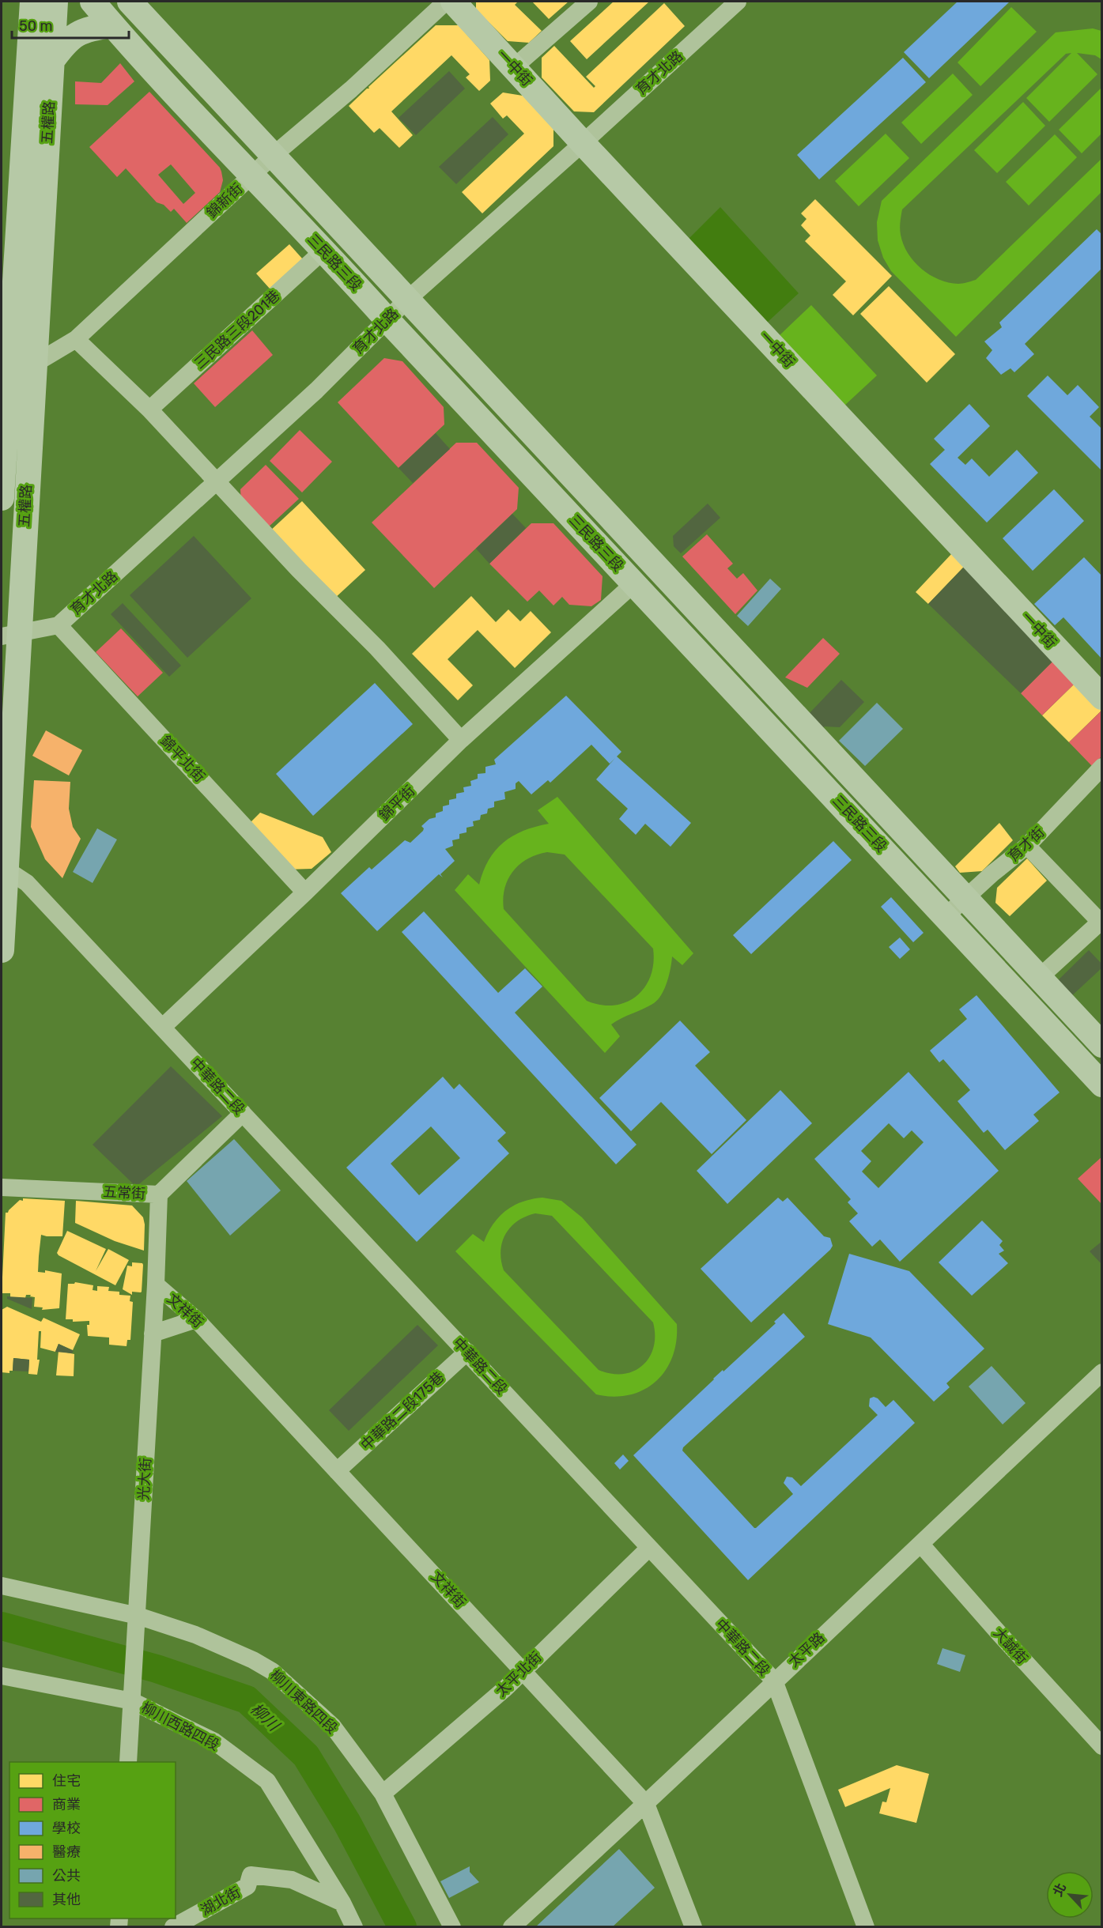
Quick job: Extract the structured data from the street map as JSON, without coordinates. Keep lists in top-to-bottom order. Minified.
{"streets":{"main road":["一中街","五權路","三民路三段"],"street":["育才北路","錦新街","三民路三段201巷","錦平北街","錦平街","育才街","中華路二段","五常街","文祥街","中華路二段175巷","光大街","大誠街","太平路","太平北街","柳川東路四段","柳川西路四段","湖北街"]},"crossings":[["一中街","育才北路"],["育才北路","五權路"],["育才北路","三民路三段"],["育才北路","錦平北街"],["五權路","錦新街"],["五權路","中華路二段"],["錦新街","三民路三段"],["三民路三段","三民路三段201巷"],["三民路三段","錦平街"],["三民路三段","育才街"],["錦平北街","錦平街"],["錦平街","中華路二段"],["中華路二段","五常街"],["中華路二段","中華路二段175巷"],["中華路二段","太平路"],["中華路二段","太平北街"],["五常街","光大街"],["文祥街","中華路二段175巷"],["文祥街","光大街"],["文祥街","太平路"],["文祥街","太平北街"],["光大街","柳川東路四段"],["光大街","柳川西路四段"],["大誠街","太平路"],["太平北街","柳川東路四段"],["柳川西路四段","湖北街"]],"water":["柳川"],"legend":["住宅","商業","學校","醫療","公共","其他"],"scale_bar":"50 m","north":"top left"}
